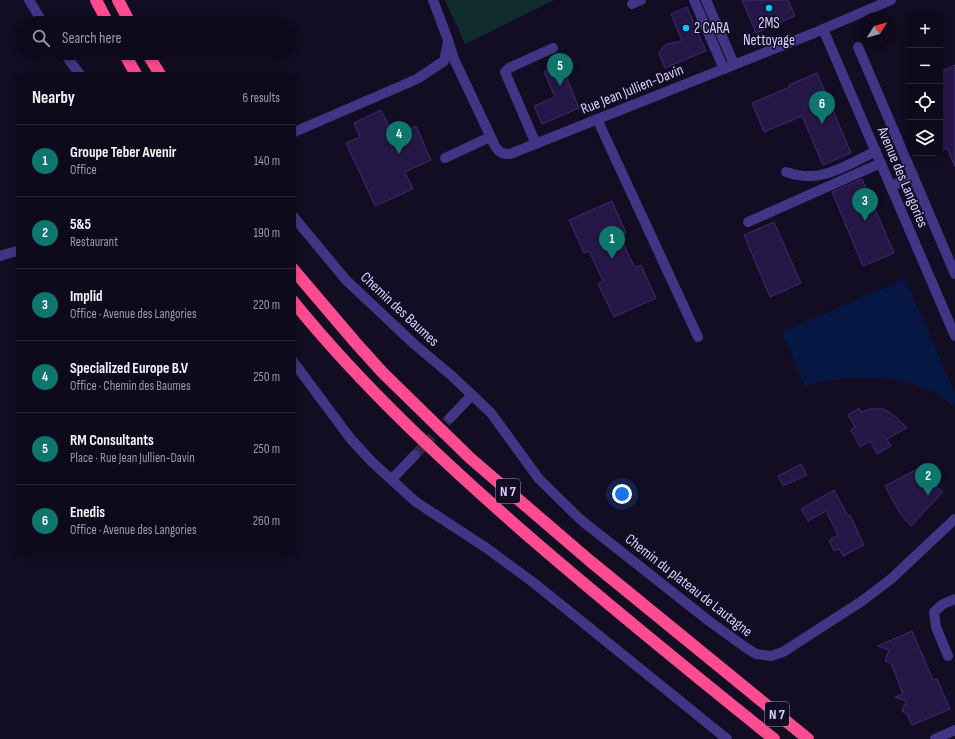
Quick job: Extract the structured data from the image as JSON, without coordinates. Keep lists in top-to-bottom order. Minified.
{"streets":{"highway":["N 7"],"street":["Rue Jean Jullien-Davin","Avenue des Langories","Chemin des Baumes","Chemin du plateau de Lautagne"]},"crossings":[["Rue Jean Jullien-Davin","Avenue des Langories"],["Chemin des Baumes","Chemin du plateau de Lautagne"]],"places":["2MS Nettoyage","2 CARA"],"north":"top right","page":{"map_buttons":["+","−"],"search":"Search here","pins":["5","6","4","3","1","2"],"heading":["Nearby","6 results"],"list":[{"mark":"1","name":"Groupe Teber Avenir","note":"Office","value":"140 m"},{"mark":"2","name":"5&5","note":"Restaurant","value":"190 m"},{"mark":"3","name":"Implid","note":"Office · Avenue des Langories","value":"220 m"},{"mark":"4","name":"Specialized Europe B.V","note":"Office · Chemin des Baumes","value":"250 m"},{"mark":"5","name":"RM Consultants","note":"Place · Rue Jean Jullien-Davin","value":"250 m"},{"mark":"6","name":"Enedis","note":"Office · Avenue des Langories","value":"260 m"}]}}
